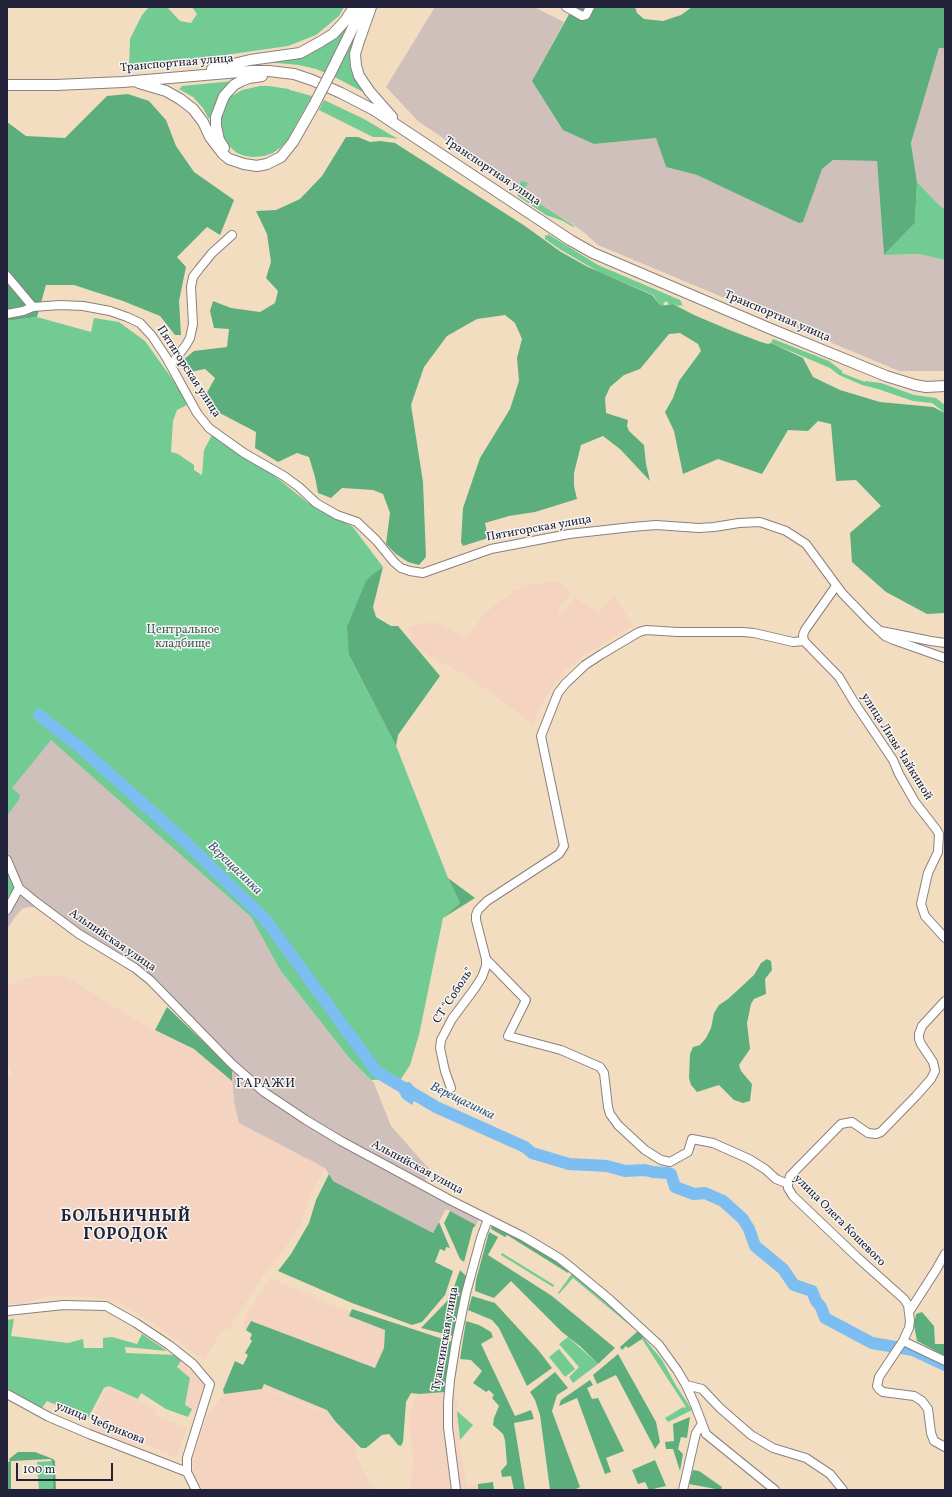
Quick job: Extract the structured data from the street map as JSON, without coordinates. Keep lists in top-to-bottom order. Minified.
{"streets":{"main road":["Транспортная улица"],"street":["Пятигорская улица","улица Лизы Чайкиной","Альпийская улица","СТ \"Соболь\"","улица Олега Кошевого","Туапсинская улица","улица Чебрикова"]},"crossings":[["улица Лизы Чайкиной","СТ \"Соболь\""],["Альпийская улица","Туапсинская улица"],["СТ \"Соболь\"","улица Олега Кошевого"]],"districts":["ГАРАЖИ","БОЛЬНИЧНЫЙ ГОРОДОК"],"water":["Верещагинка"],"parks":["Центральное кладбище"],"scale_bar":"100 m"}
